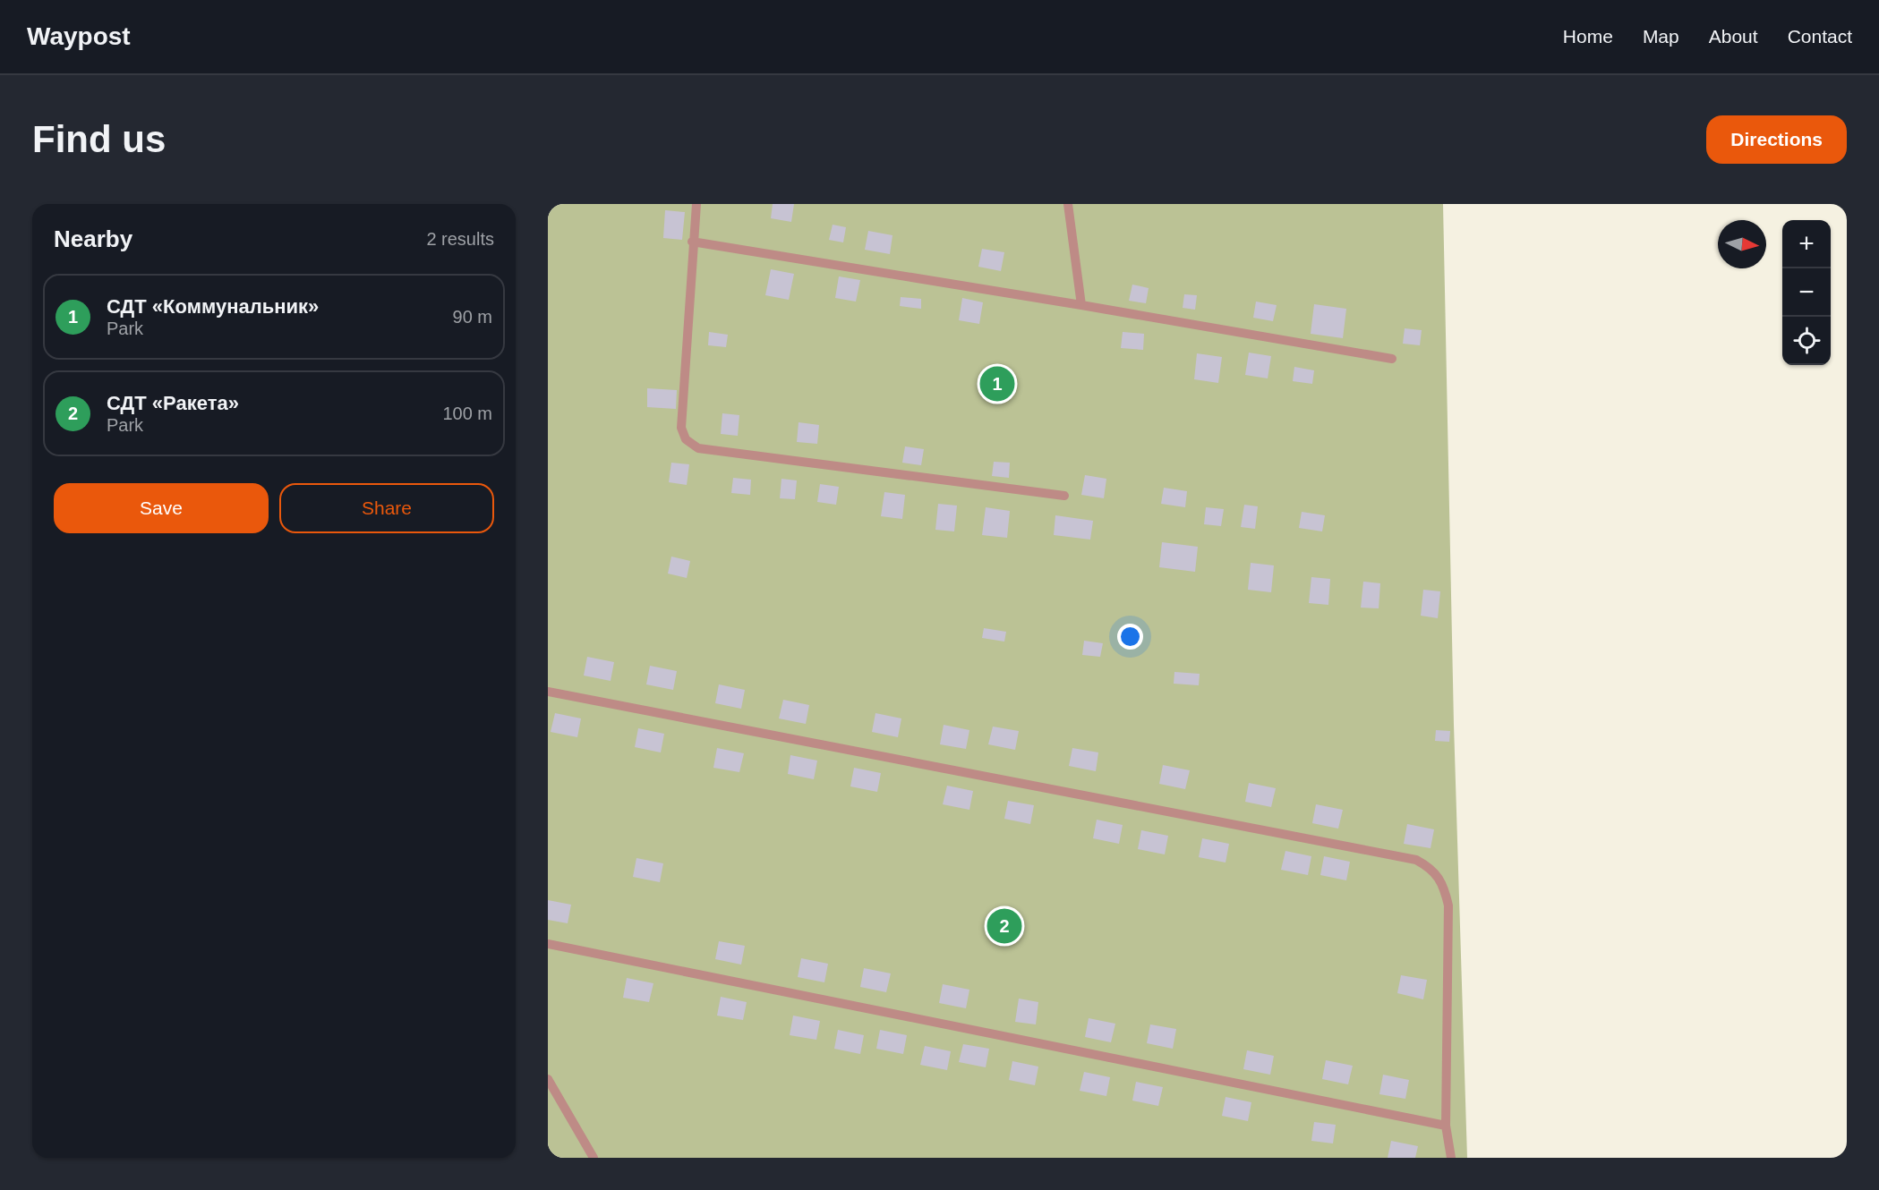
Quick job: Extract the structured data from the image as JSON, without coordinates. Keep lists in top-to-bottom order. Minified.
{"north":"right","page":{"header":"Waypost","nav":["Home","Map","About","Contact"],"buttons":["Directions",["Save","Share"]],"title":"Find us","heading":["Nearby","2 results"],"map_buttons":["+","−"],"list":[{"mark":"1","name":"СДТ «Коммунальник»","note":"Park","value":"90 m"},{"mark":"2","name":"СДТ «Ракета»","note":"Park","value":"100 m"}],"pins":["1","2"]}}
